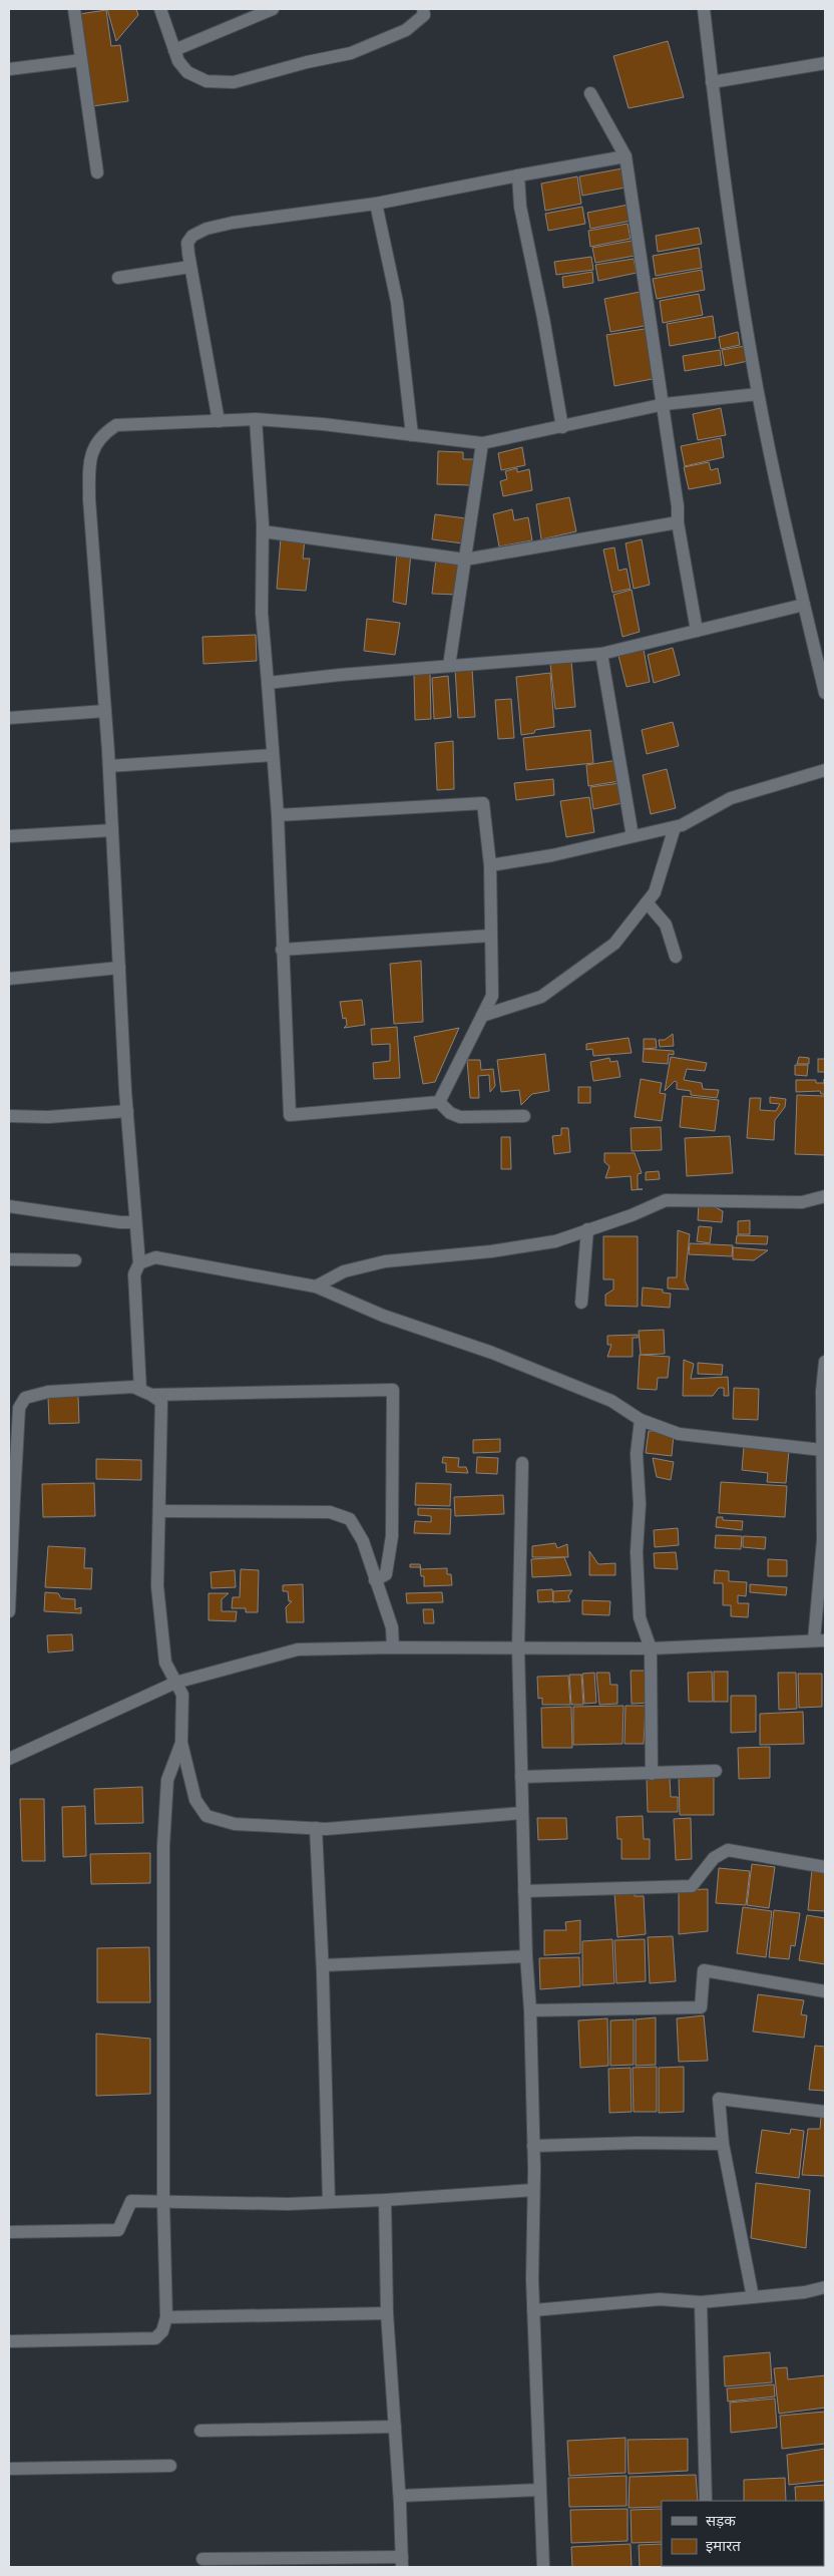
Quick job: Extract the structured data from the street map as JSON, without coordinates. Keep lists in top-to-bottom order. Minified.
{"legend":["सड़क","इमारत"]}
